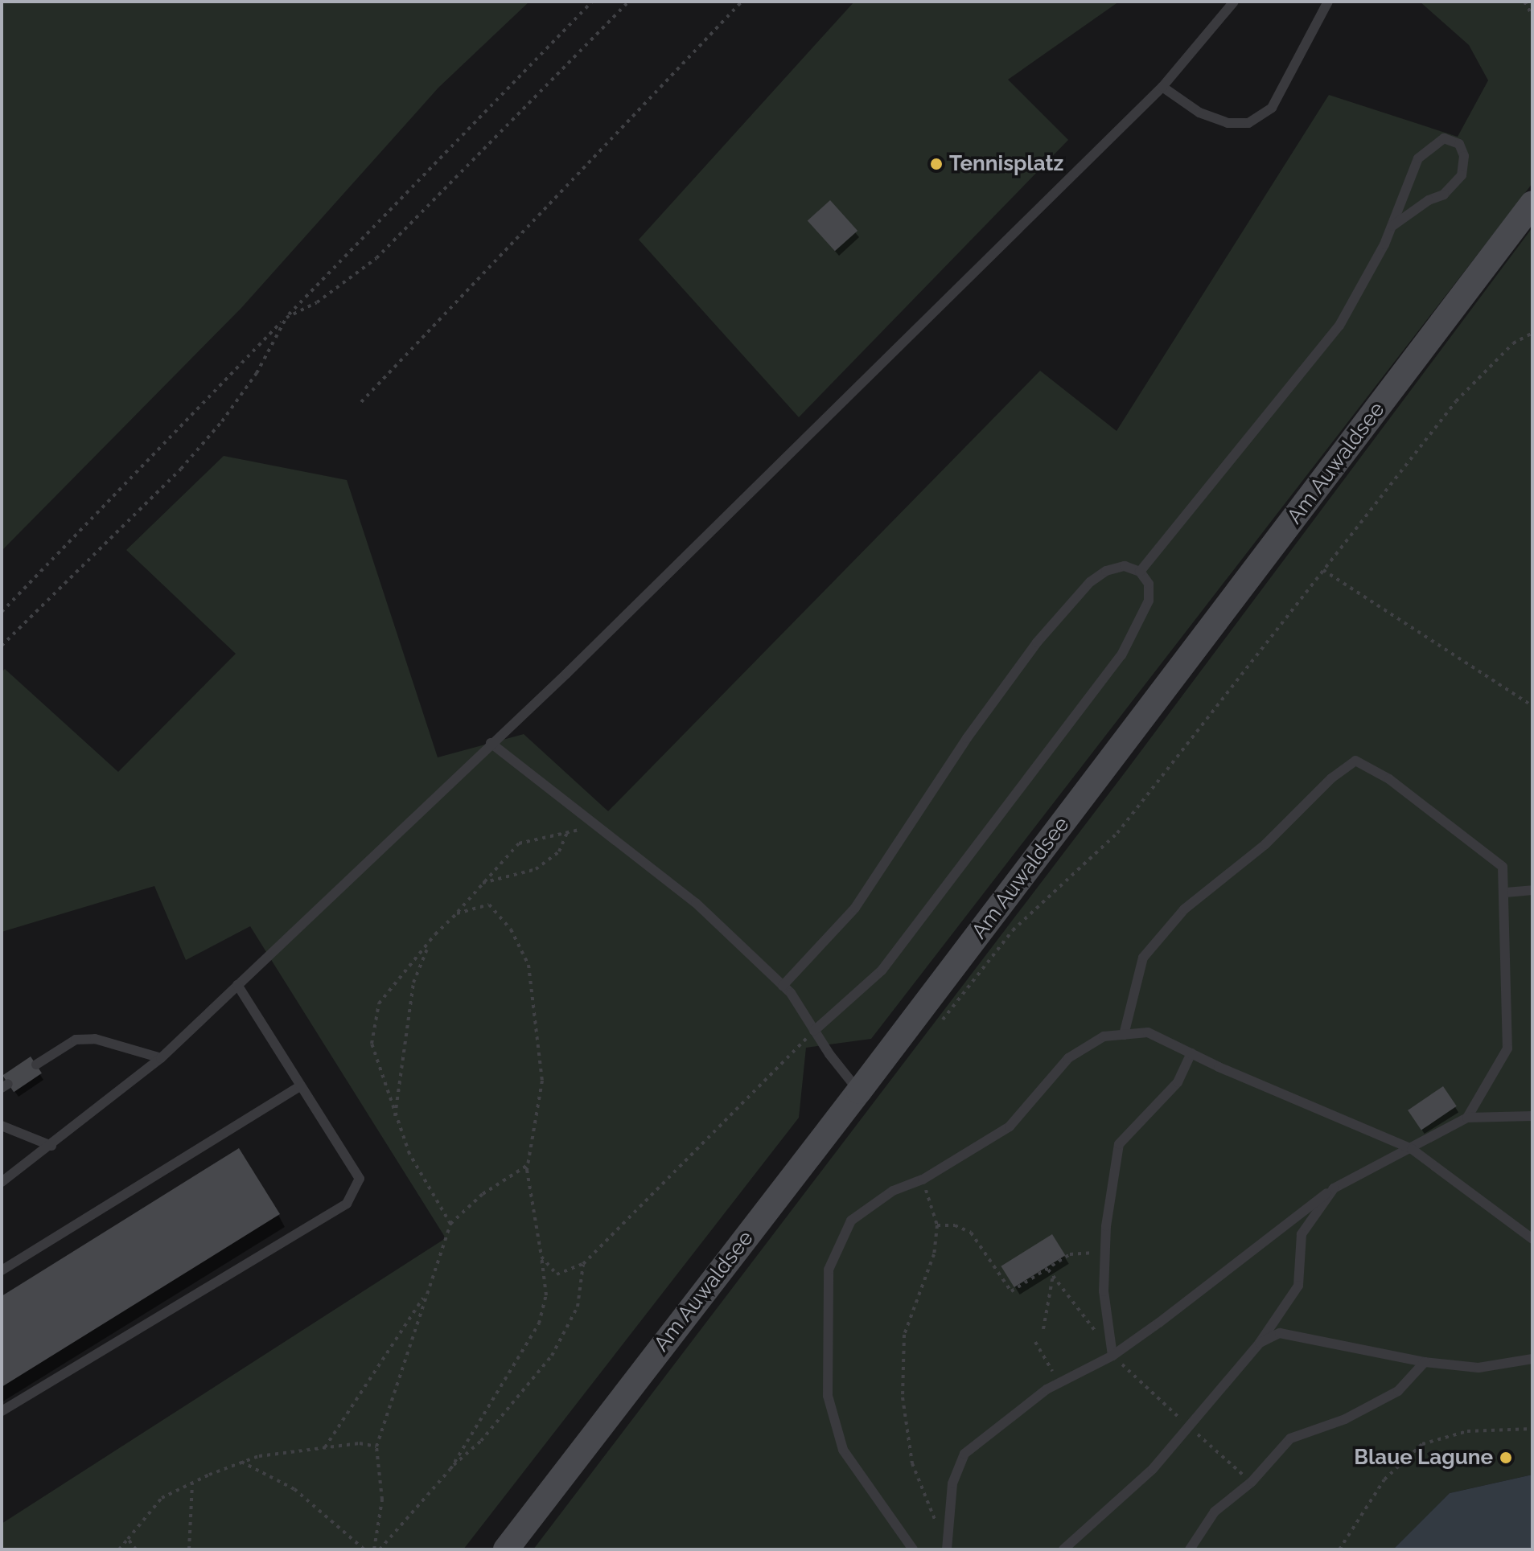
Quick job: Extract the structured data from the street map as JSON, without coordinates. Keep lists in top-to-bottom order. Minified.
{"streets":{"street":["Am Auwaldsee"]},"places":["Tennisplatz","Blaue Lagune"]}
